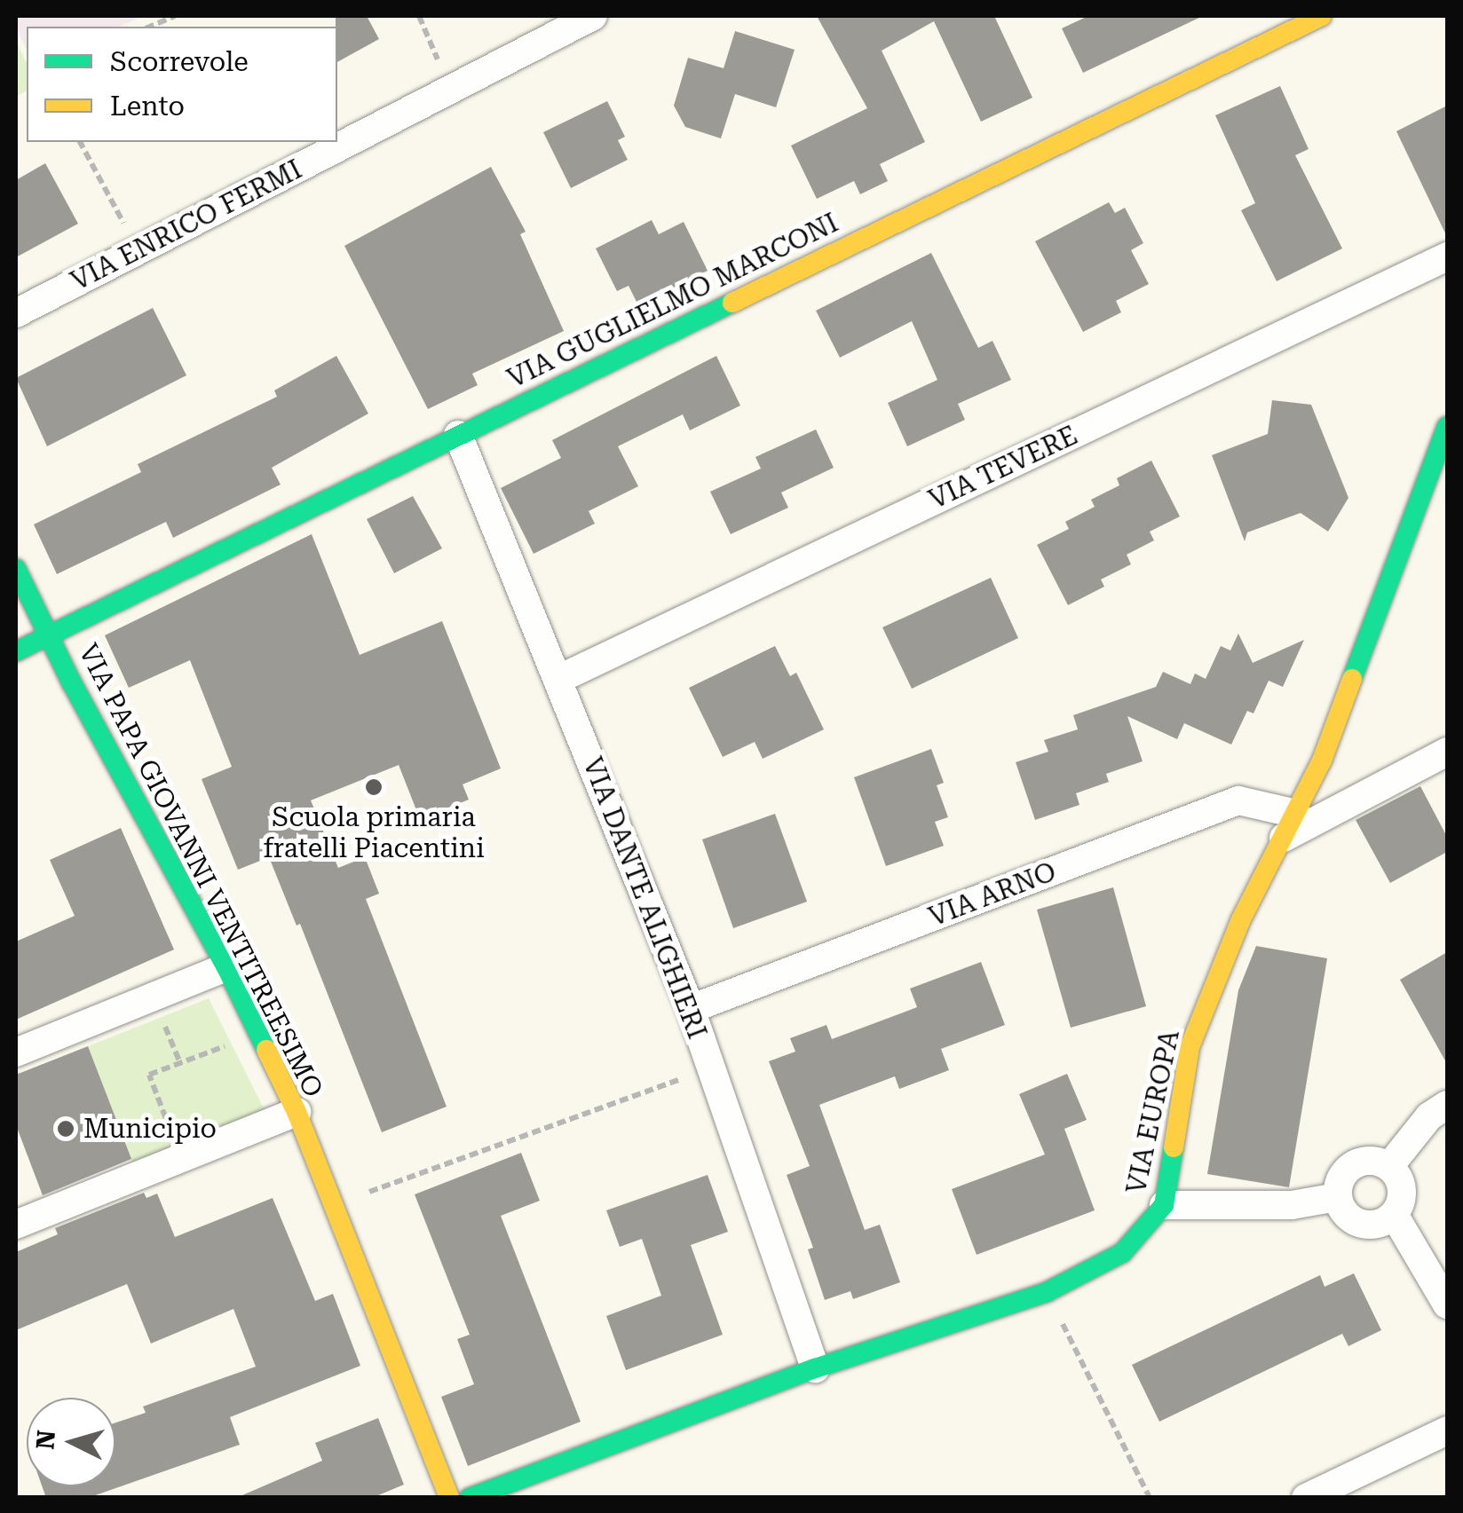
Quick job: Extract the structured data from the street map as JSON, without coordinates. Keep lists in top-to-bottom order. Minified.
{"streets":{"street":["VIA ENRICO FERMI","VIA GUGLIELMO MARCONI","VIA TEVERE","VIA PAPA GIOVANNI VENTITREESIMO","VIA ARNO","VIA DANTE ALIGHIERI","VIA EUROPA"]},"crossings":[["VIA GUGLIELMO MARCONI","VIA PAPA GIOVANNI VENTITREESIMO"],["VIA GUGLIELMO MARCONI","VIA DANTE ALIGHIERI"],["VIA TEVERE","VIA DANTE ALIGHIERI"],["VIA ARNO","VIA DANTE ALIGHIERI"],["VIA ARNO","VIA EUROPA"],["VIA DANTE ALIGHIERI","VIA EUROPA"]],"places":["Scuola primaria fratelli Piacentini","Municipio"],"legend":["Scorrevole","Lento"],"north":"left"}
